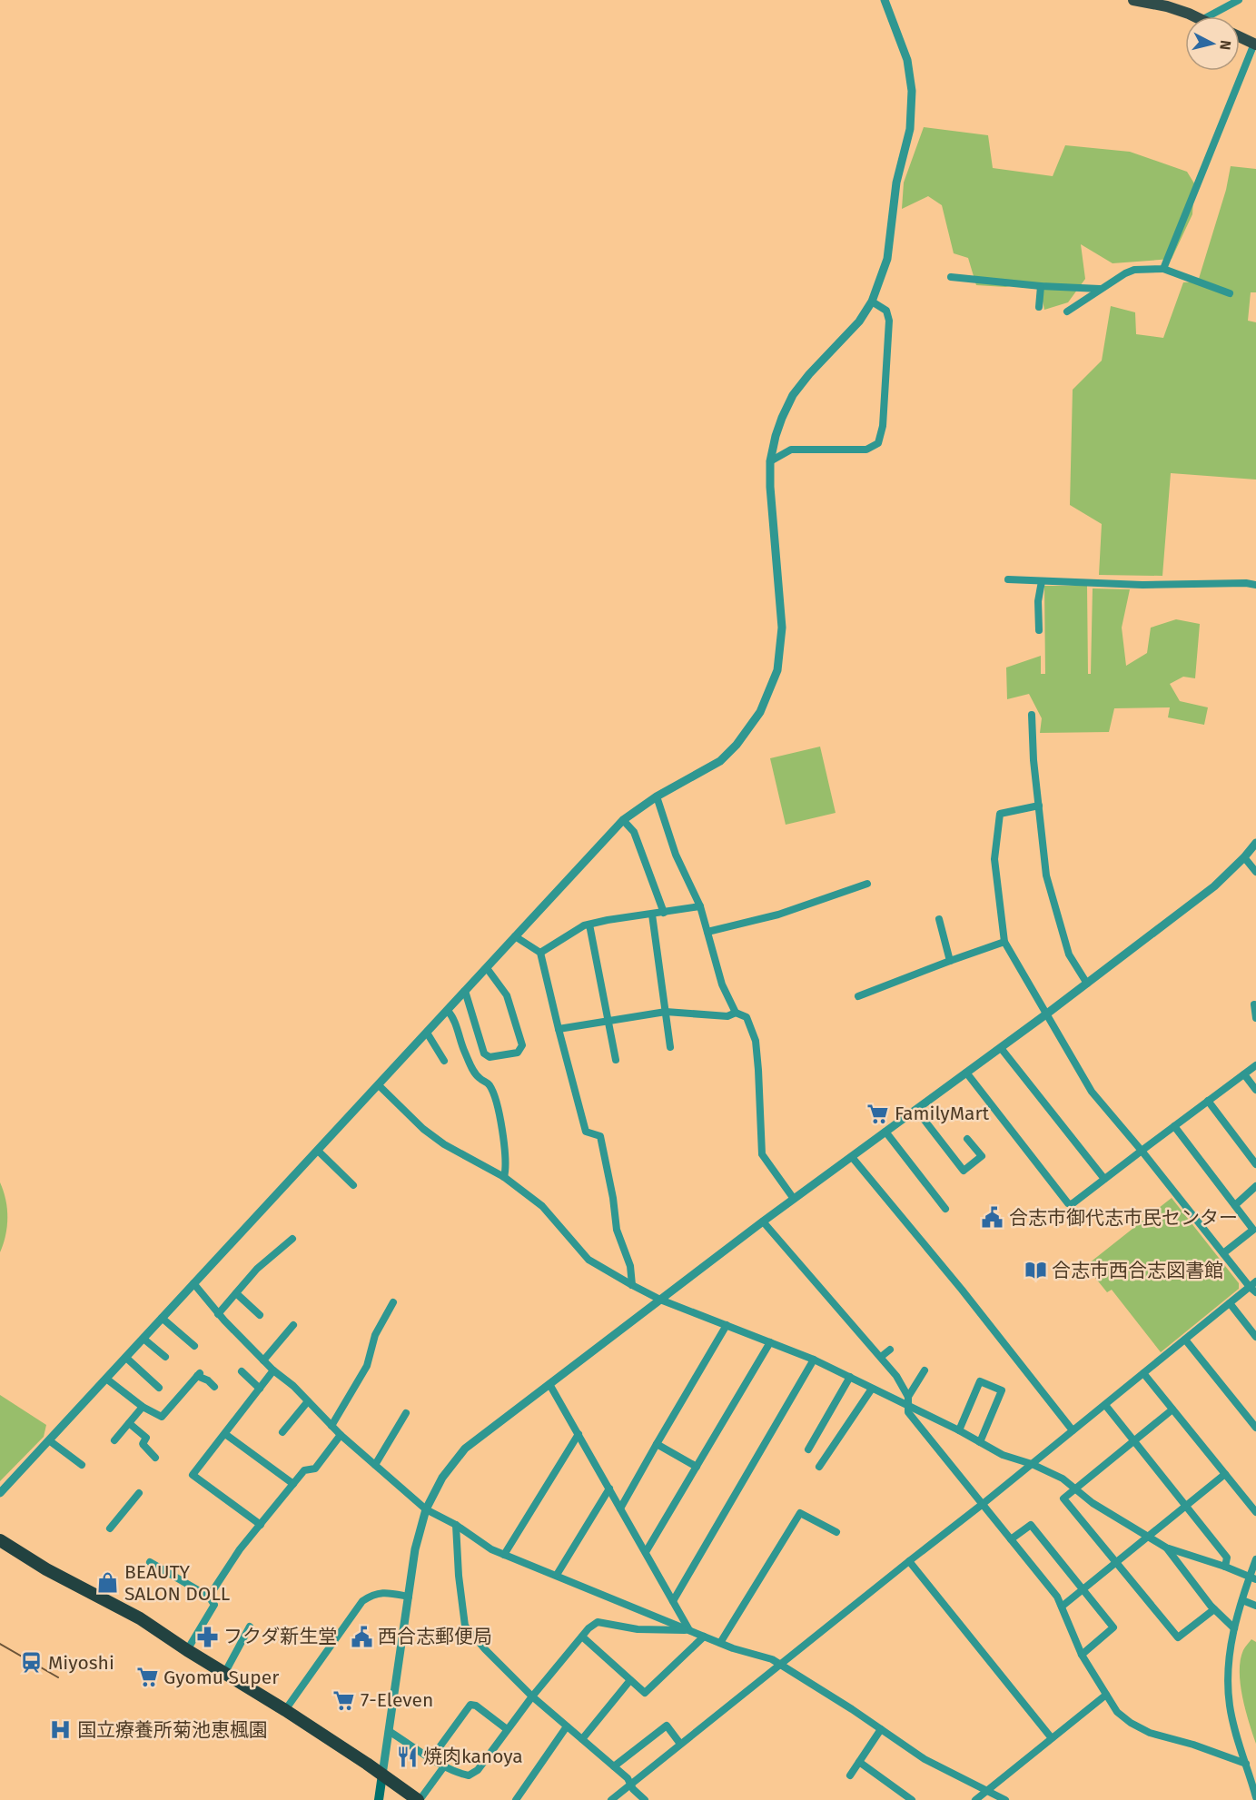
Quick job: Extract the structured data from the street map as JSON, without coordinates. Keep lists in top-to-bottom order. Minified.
{"places":{"supermarket":["FamilyMart","Gyomu Super","7-Eleven"],"public building":["合志市御代志市民センター","西合志郵便局"],"library":["合志市西合志図書館"],"shop":["BEAUTY SALON DOLL"],"pharmacy":["フクダ新生堂"],"station":["Miyoshi"],"hospital":["国立療養所菊池恵楓園"],"restaurant":["焼肉kanoya"]},"north":"right"}
